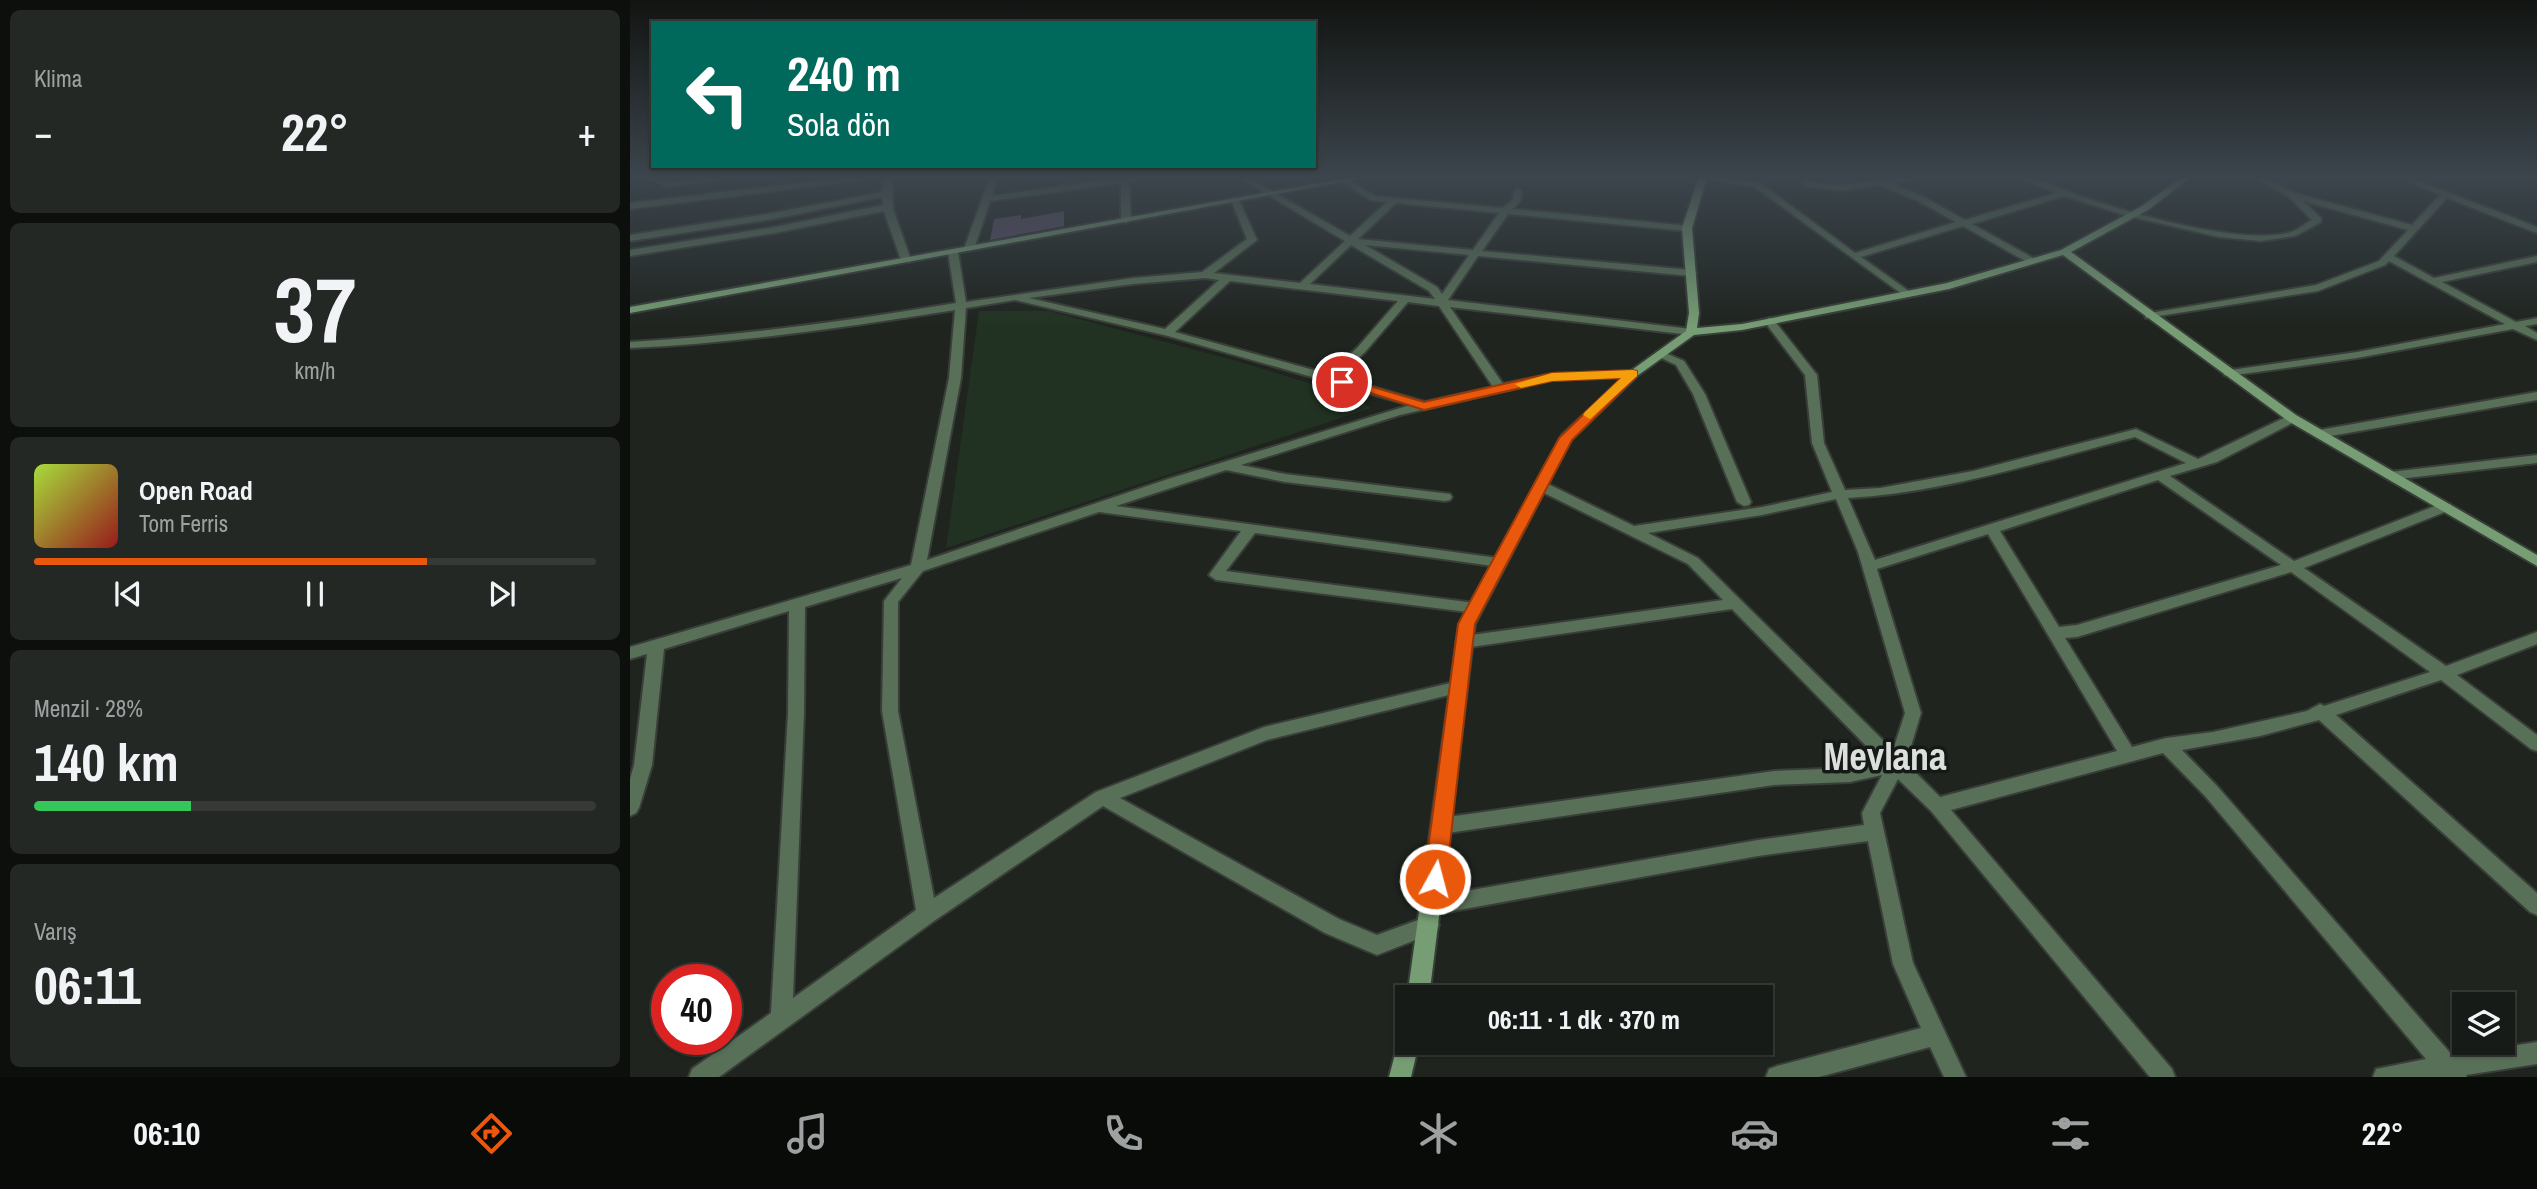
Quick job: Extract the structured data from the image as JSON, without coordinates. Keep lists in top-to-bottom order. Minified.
{"districts":["Mevlana"],"page":{"tile":["Klima",["37","km/h"],["Menzil · 28%","140 km"],["Varış","06:11"]],"turn":["240 m","Sola dön"],"heat":["−","22°","+"],"song":["Open Road","Tom Ferris"],"limit":"40","trip":"06:11 · 1 dk · 370 m","tabs":["06:10","22°"]}}
